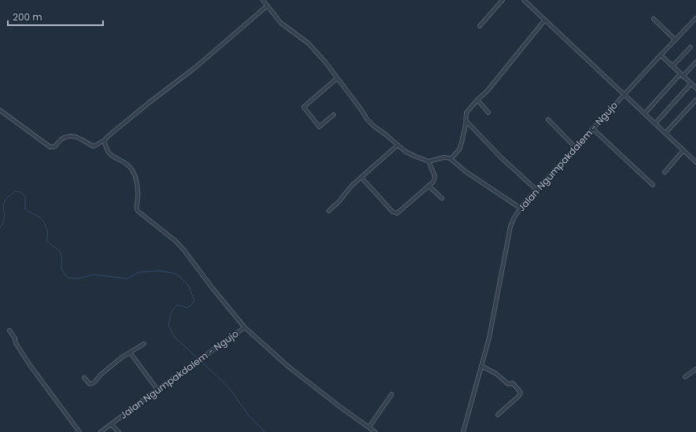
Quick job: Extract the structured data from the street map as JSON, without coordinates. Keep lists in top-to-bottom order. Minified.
{"streets":{"street":["Jalan Ngumpakdalem - Ngujo"]},"scale_bar":"200 m"}
